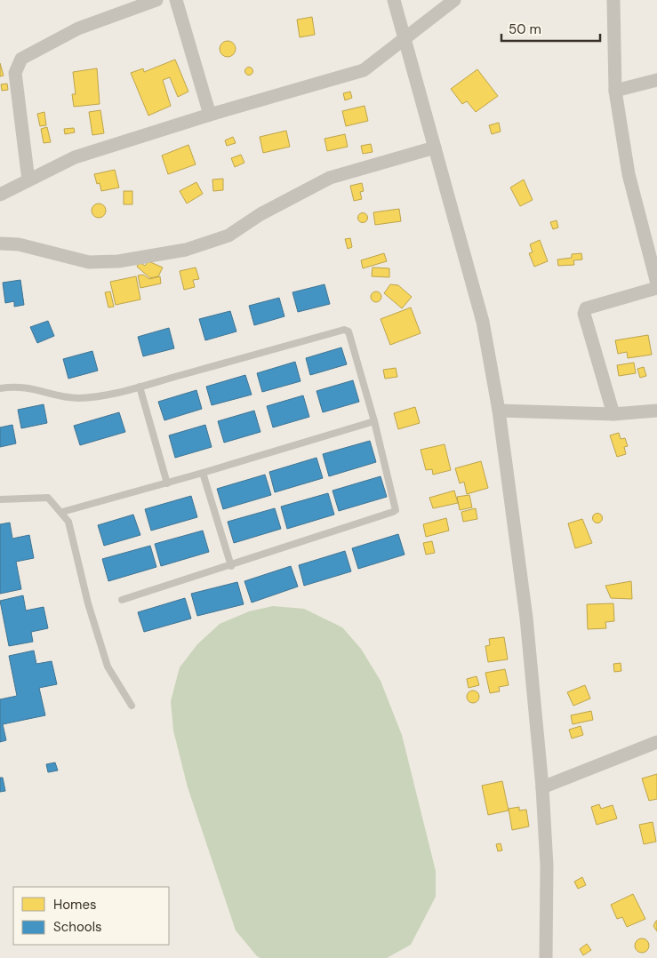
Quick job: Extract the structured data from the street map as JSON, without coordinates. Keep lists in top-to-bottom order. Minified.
{"legend":["Homes","Schools"],"scale_bar":"50 m"}
